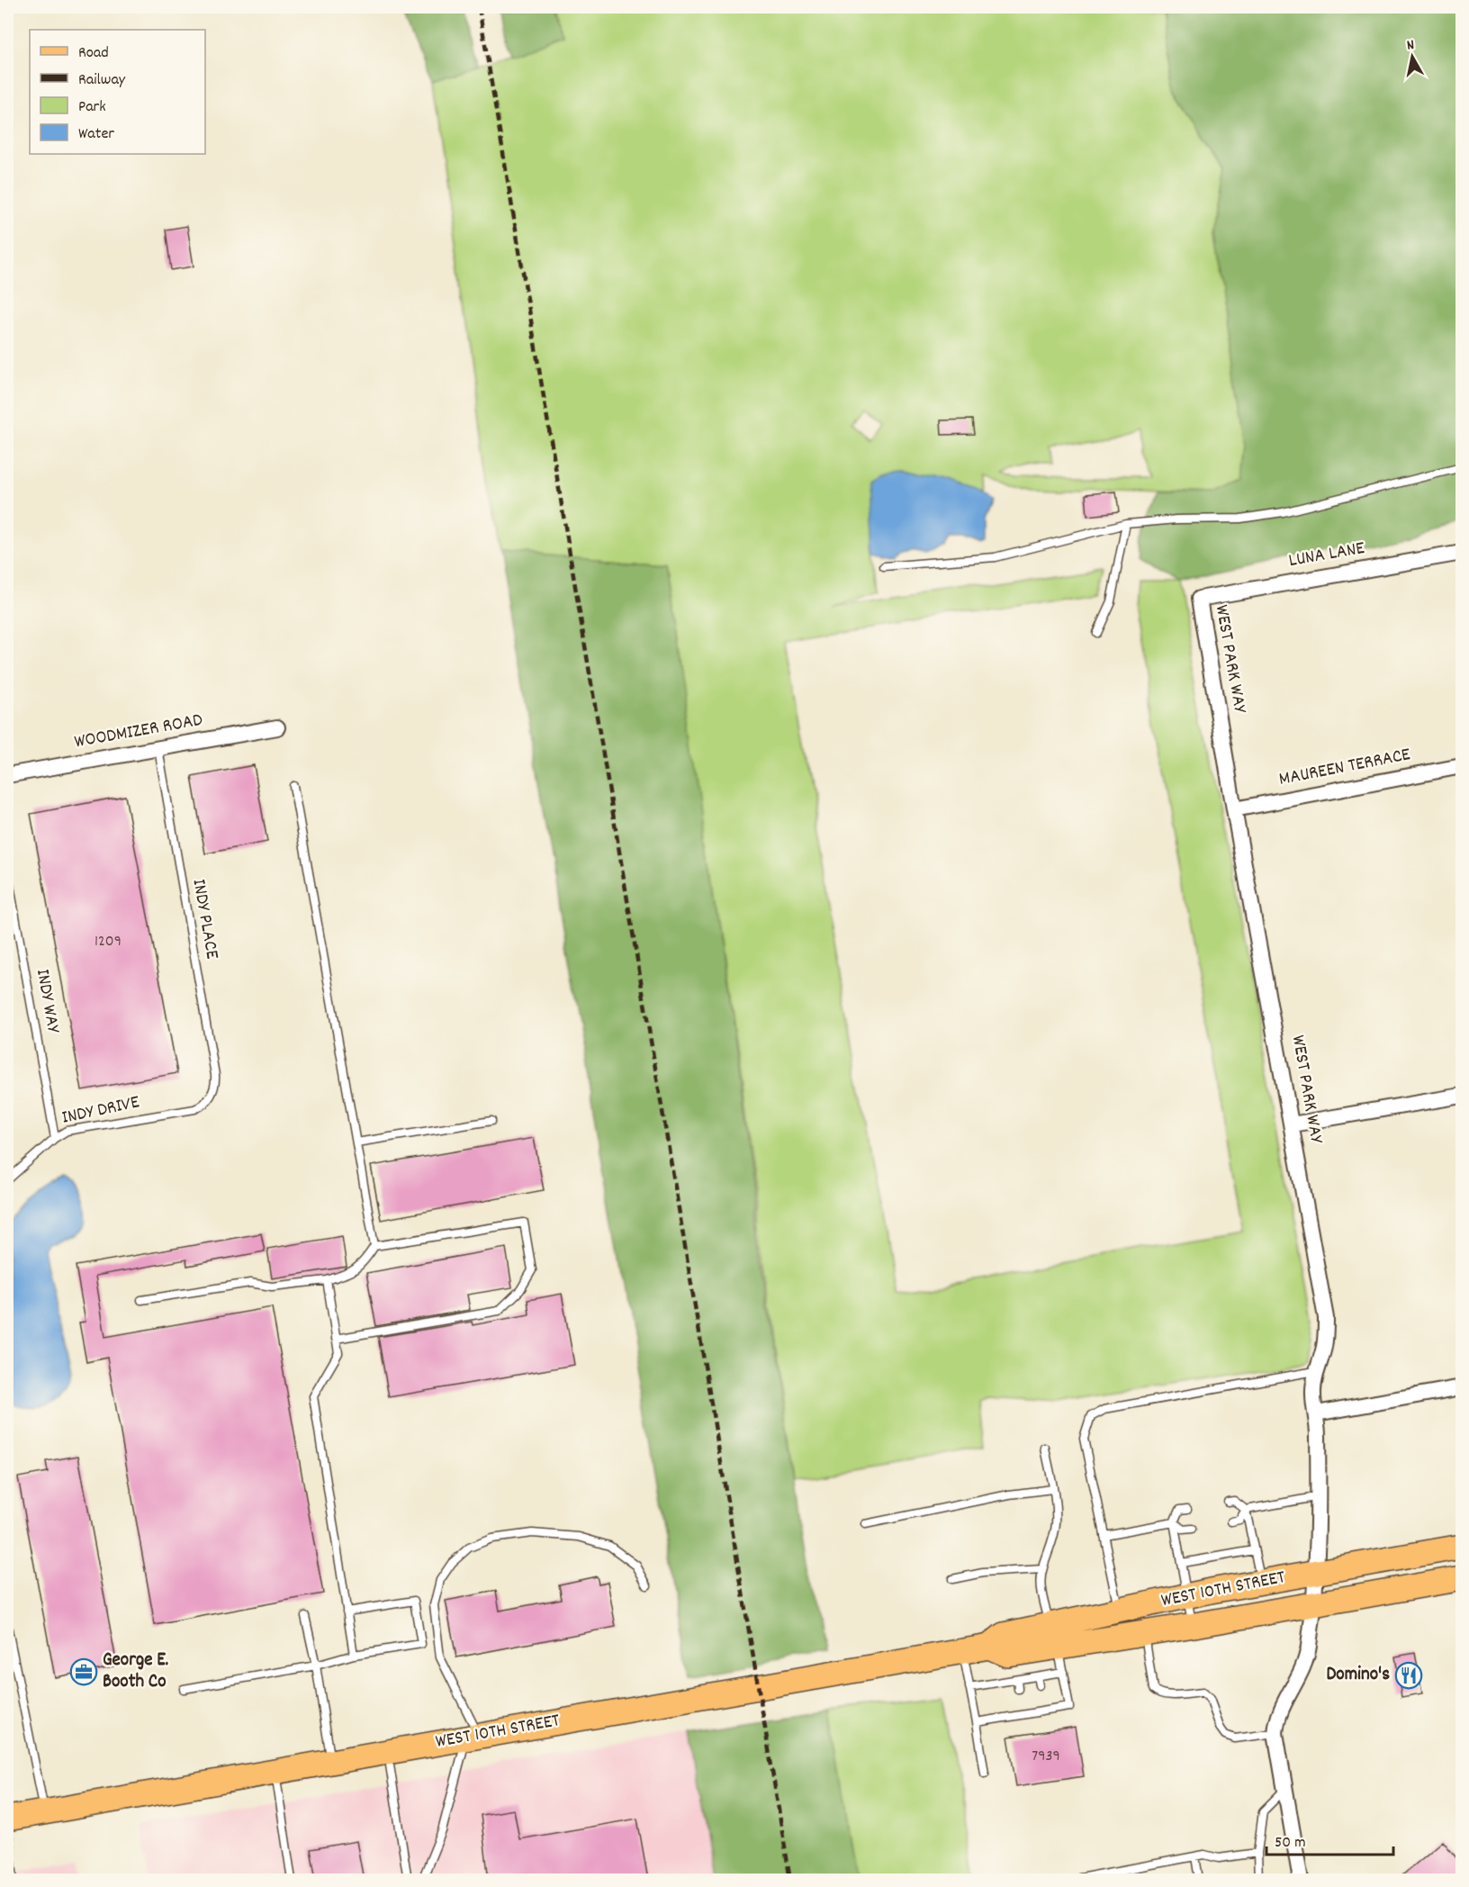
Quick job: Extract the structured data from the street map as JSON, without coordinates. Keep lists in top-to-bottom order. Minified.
{"streets":{"main road":["WEST 10TH STREET"],"street":["LUNA LANE","WEST PARK WAY","WOODMIZER ROAD","MAUREEN TERRACE"],"lane":["INDY PLACE","INDY WAY","INDY DRIVE"]},"crossings":[["LUNA LANE","WEST PARK WAY"],["WEST PARK WAY","MAUREEN TERRACE"],["WEST PARK WAY","WEST 10TH STREET"],["WOODMIZER ROAD","INDY PLACE"],["INDY PLACE","INDY DRIVE"],["INDY WAY","INDY DRIVE"]],"places":{"office":["George E. Booth Co"],"restaurant":["Domino's"]},"house_numbers":["1209","7939"],"legend":["Road","Railway","Park","Water"],"scale_bar":"50 m","north":"top"}
